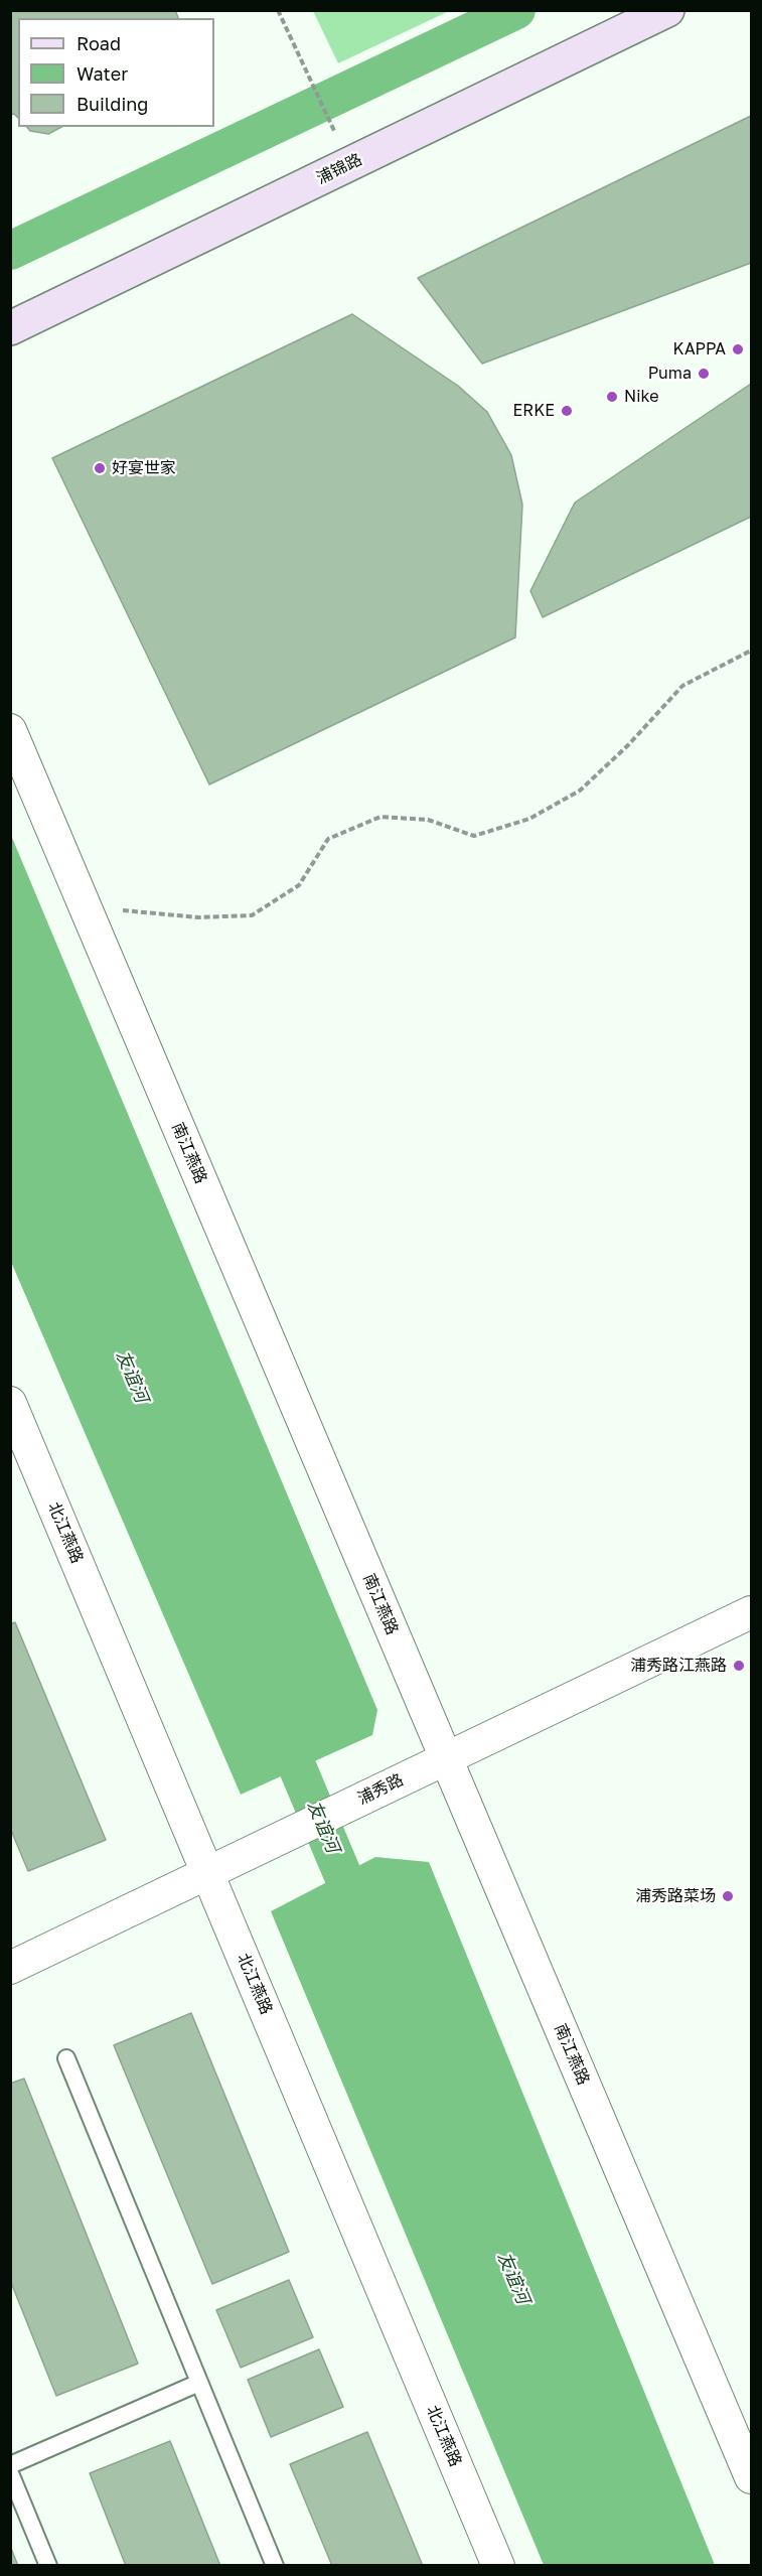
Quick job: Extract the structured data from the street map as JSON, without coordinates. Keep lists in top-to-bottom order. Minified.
{"streets":{"main road":["浦锦路"],"street":["南江燕路","北江燕路","浦秀路"]},"crossings":[["南江燕路","浦秀路"],["北江燕路","浦秀路"]],"water":["友谊河"],"places":["KAPPA","Puma","Nike","ERKE","好宴世家","浦秀路江燕路","浦秀路菜场"],"legend":["Road","Water","Building"]}
